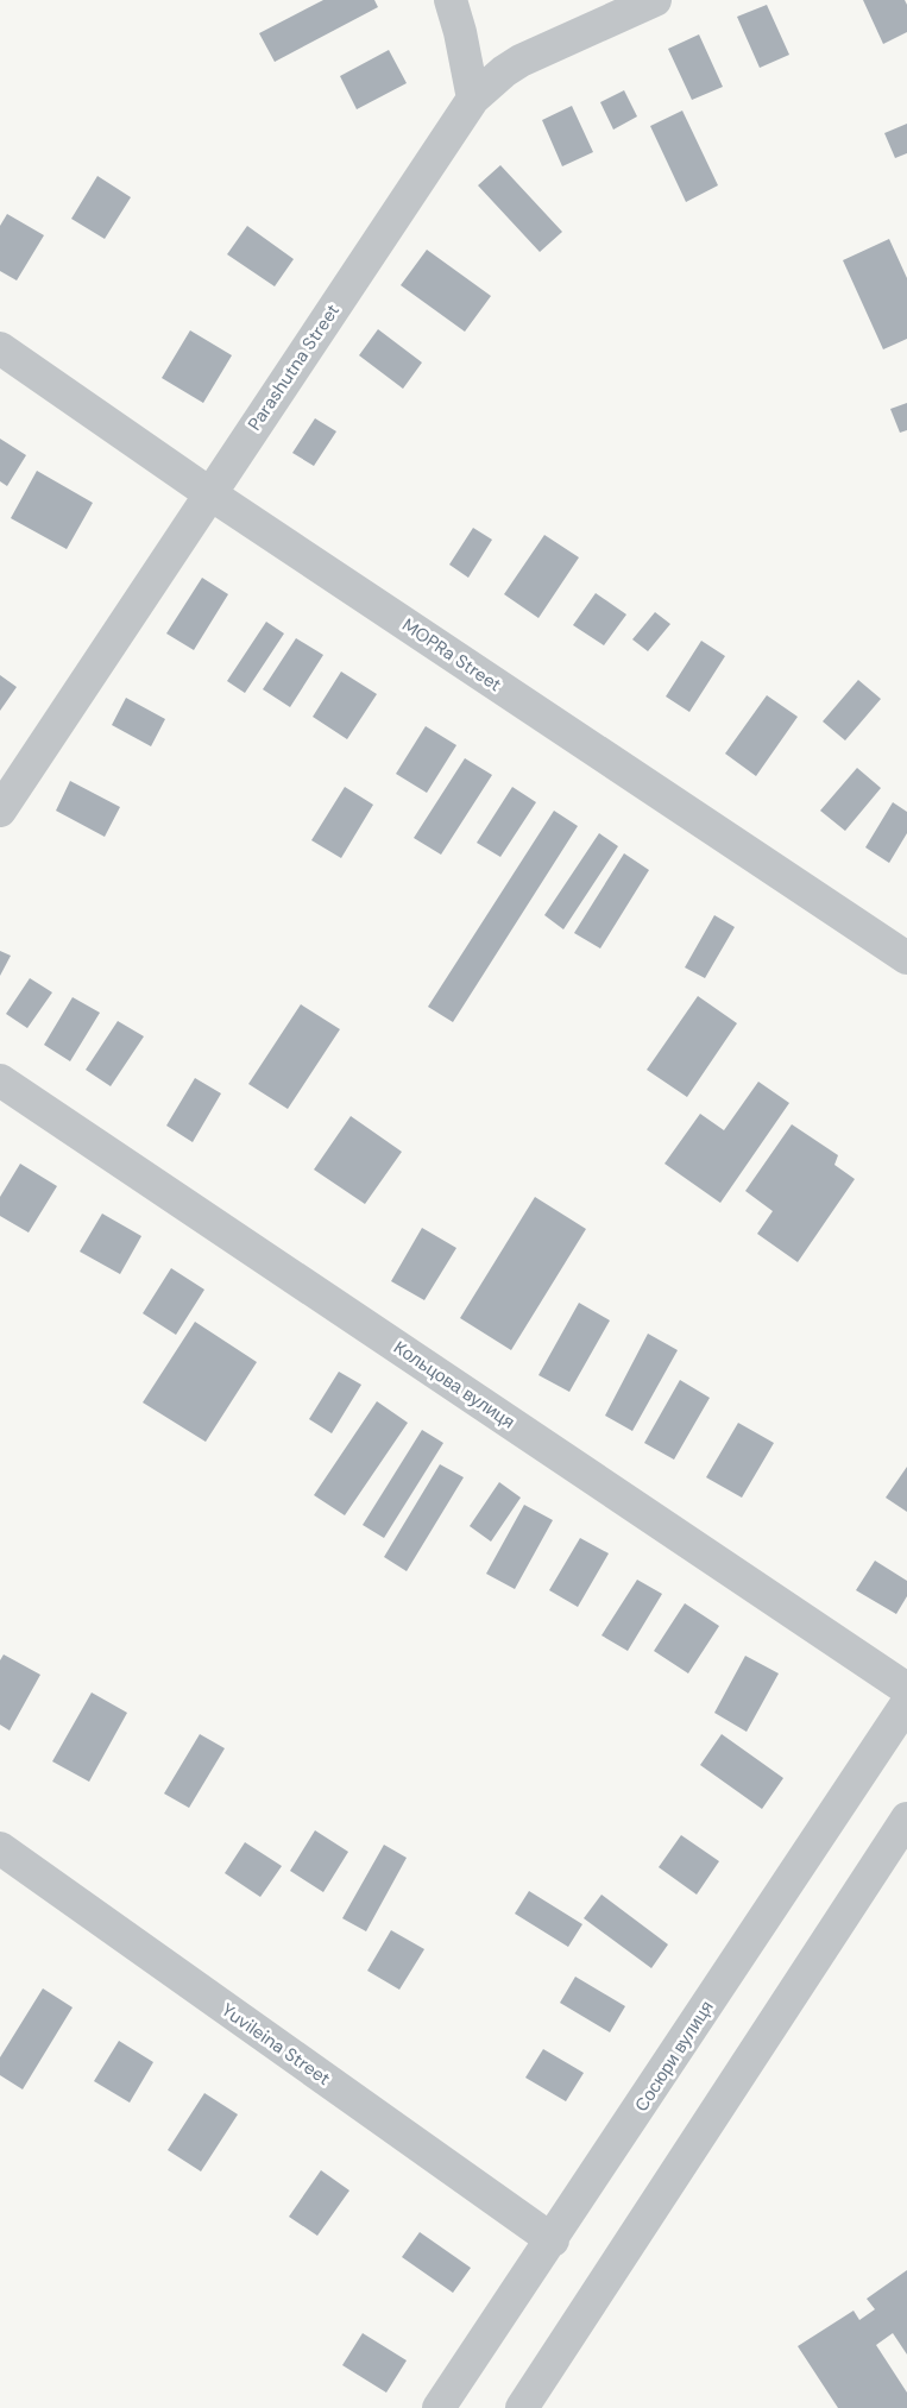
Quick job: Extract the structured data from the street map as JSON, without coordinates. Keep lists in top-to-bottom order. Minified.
{"streets":{"street":["Parashutna Street","MOPRa Street","Кольцова вулиця","Yuvileina Street","Сосюри вулиця"]},"crossings":[["Parashutna Street","MOPRa Street"],["Yuvileina Street","Сосюри вулиця"]]}
